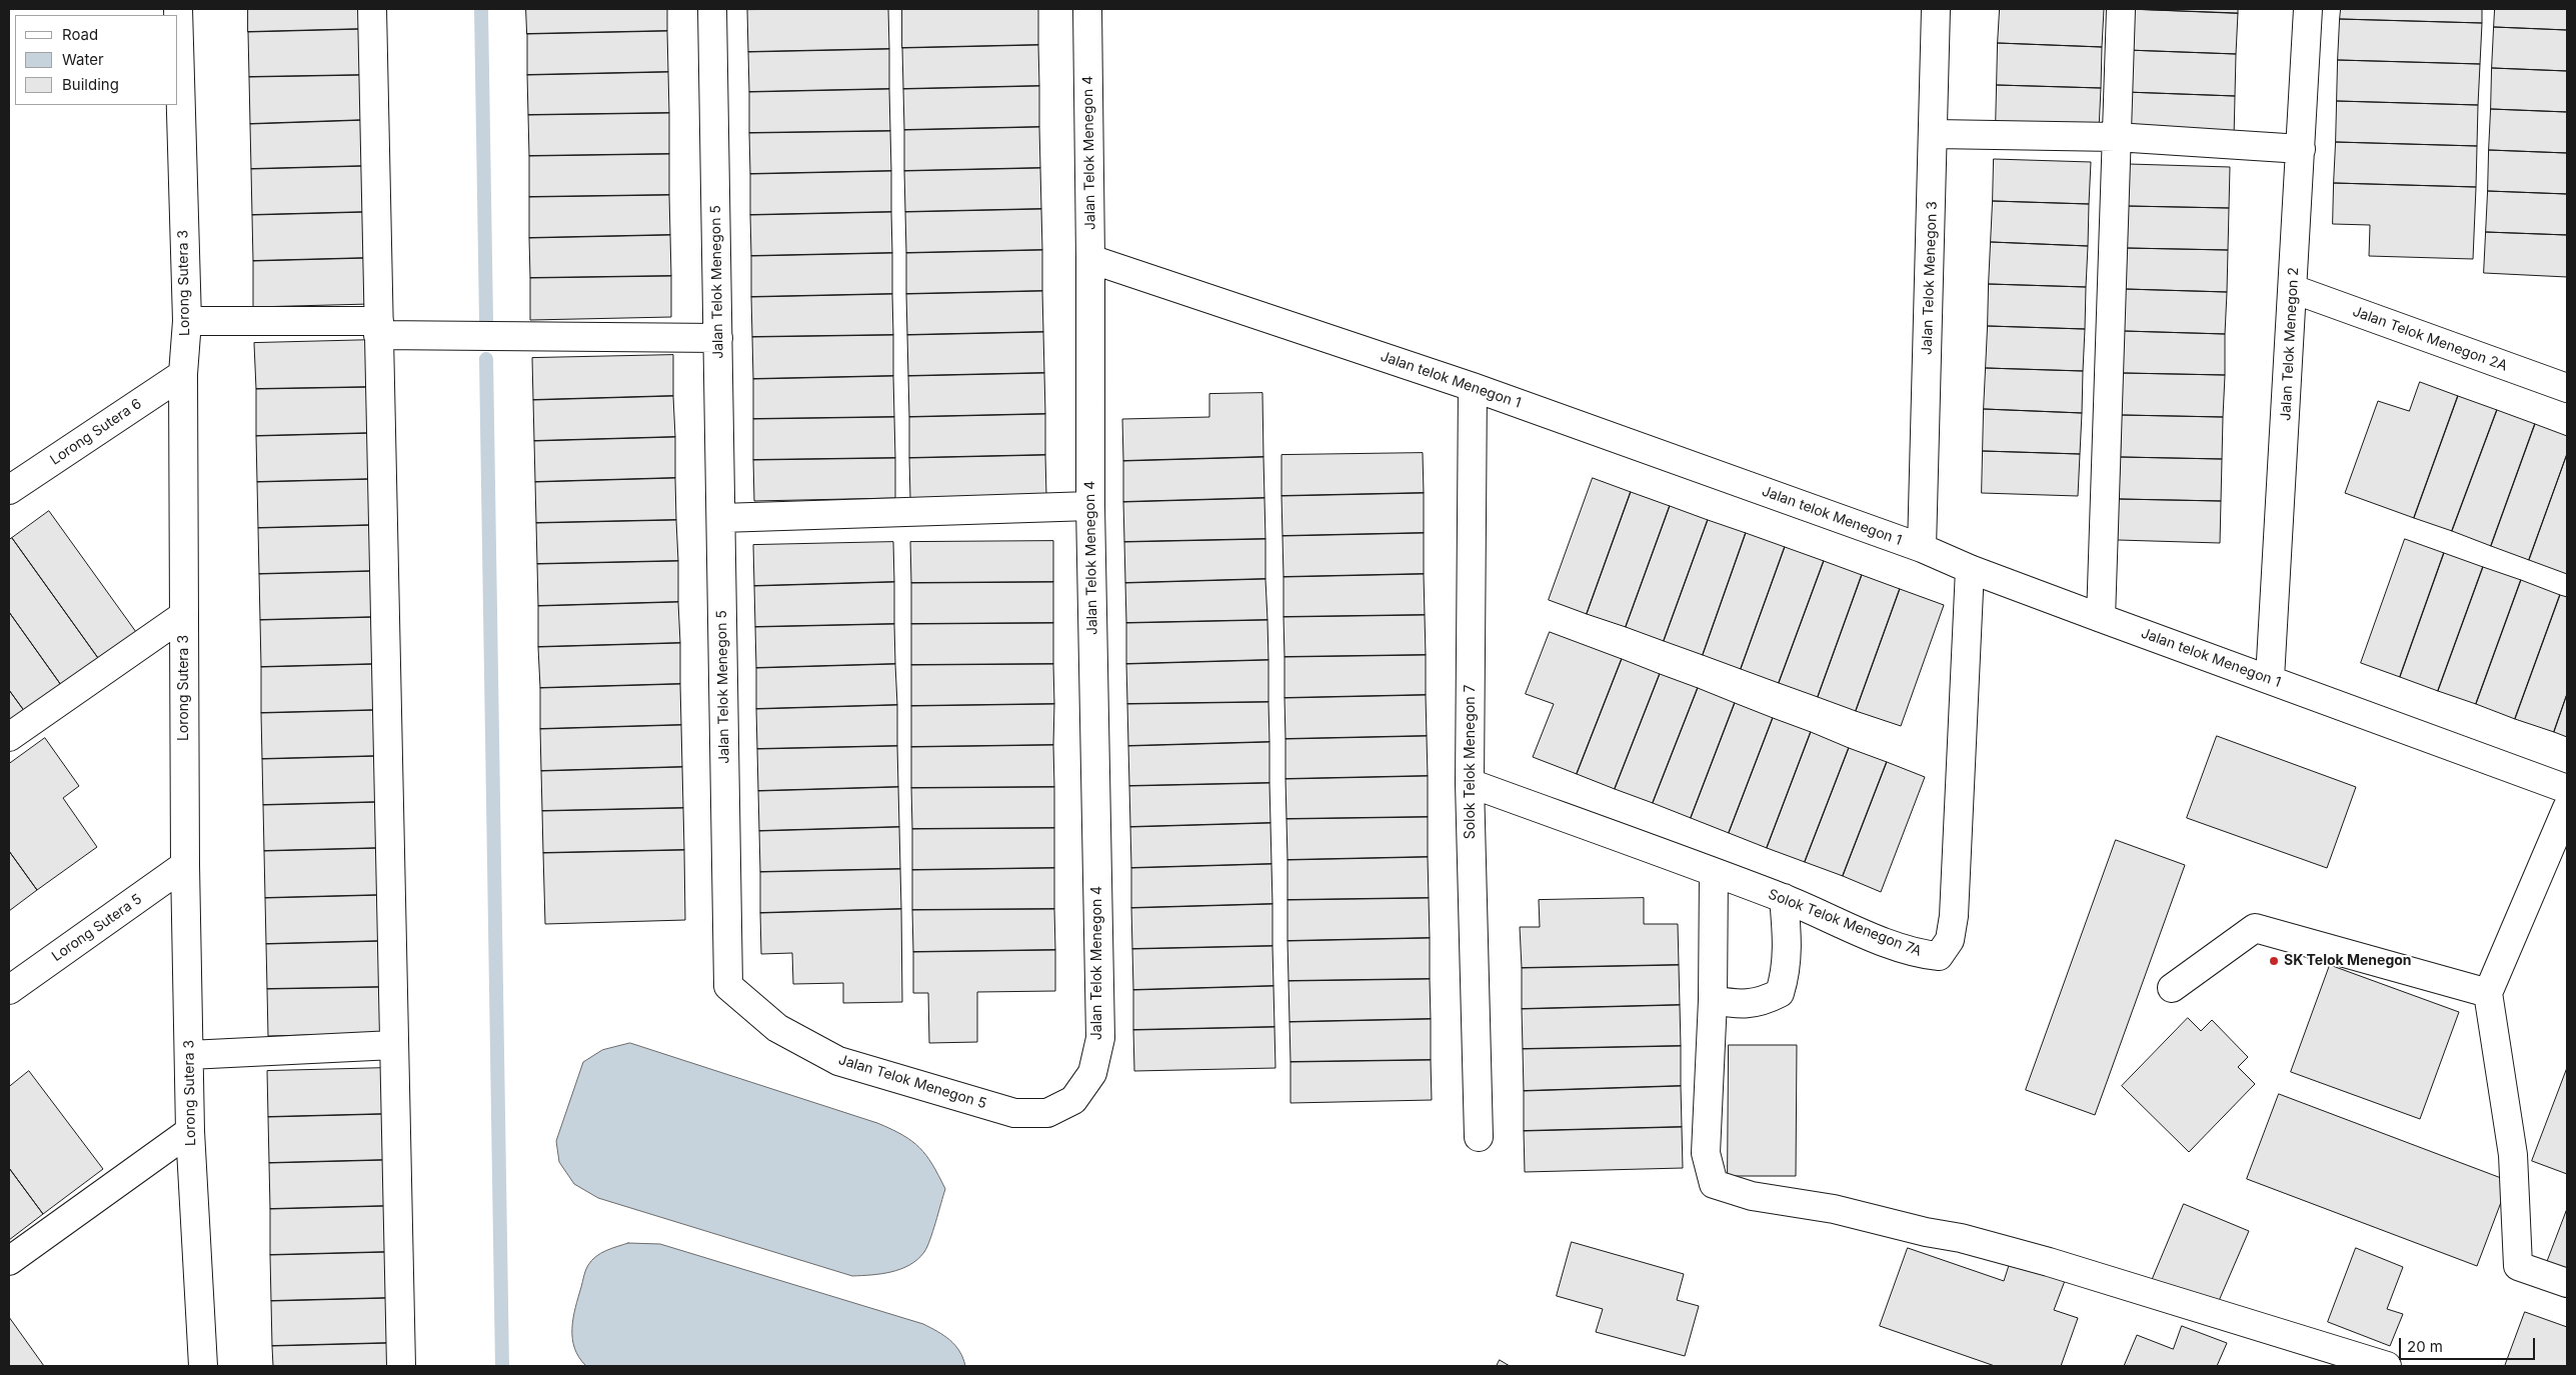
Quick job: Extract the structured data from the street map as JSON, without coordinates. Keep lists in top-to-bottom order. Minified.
{"streets":{"street":["Jalan Telok Menegon 4","Jalan Telok Menegon 3","Jalan Telok Menegon 5","Lorong Sutera 3","Jalan Telok Menegon 2A","Jalan Telok Menegon 2","Jalan telok Menegon 1","Lorong Sutera 6","Solok Telok Menegon 7","Solok Telok Menegon 7A","Lorong Sutera 5"]},"crossings":[["Jalan Telok Menegon 4","Jalan Telok Menegon 5"],["Jalan Telok Menegon 4","Jalan telok Menegon 1"],["Jalan Telok Menegon 3","Jalan telok Menegon 1"],["Lorong Sutera 3","Lorong Sutera 6"],["Lorong Sutera 3","Lorong Sutera 5"],["Jalan Telok Menegon 2A","Jalan Telok Menegon 2"],["Jalan Telok Menegon 2","Jalan telok Menegon 1"],["Jalan telok Menegon 1","Solok Telok Menegon 7"],["Jalan telok Menegon 1","Solok Telok Menegon 7A"],["Solok Telok Menegon 7","Solok Telok Menegon 7A"]],"places":["SK Telok Menegon"],"legend":["Road","Water","Building"],"scale_bar":"20 m"}
